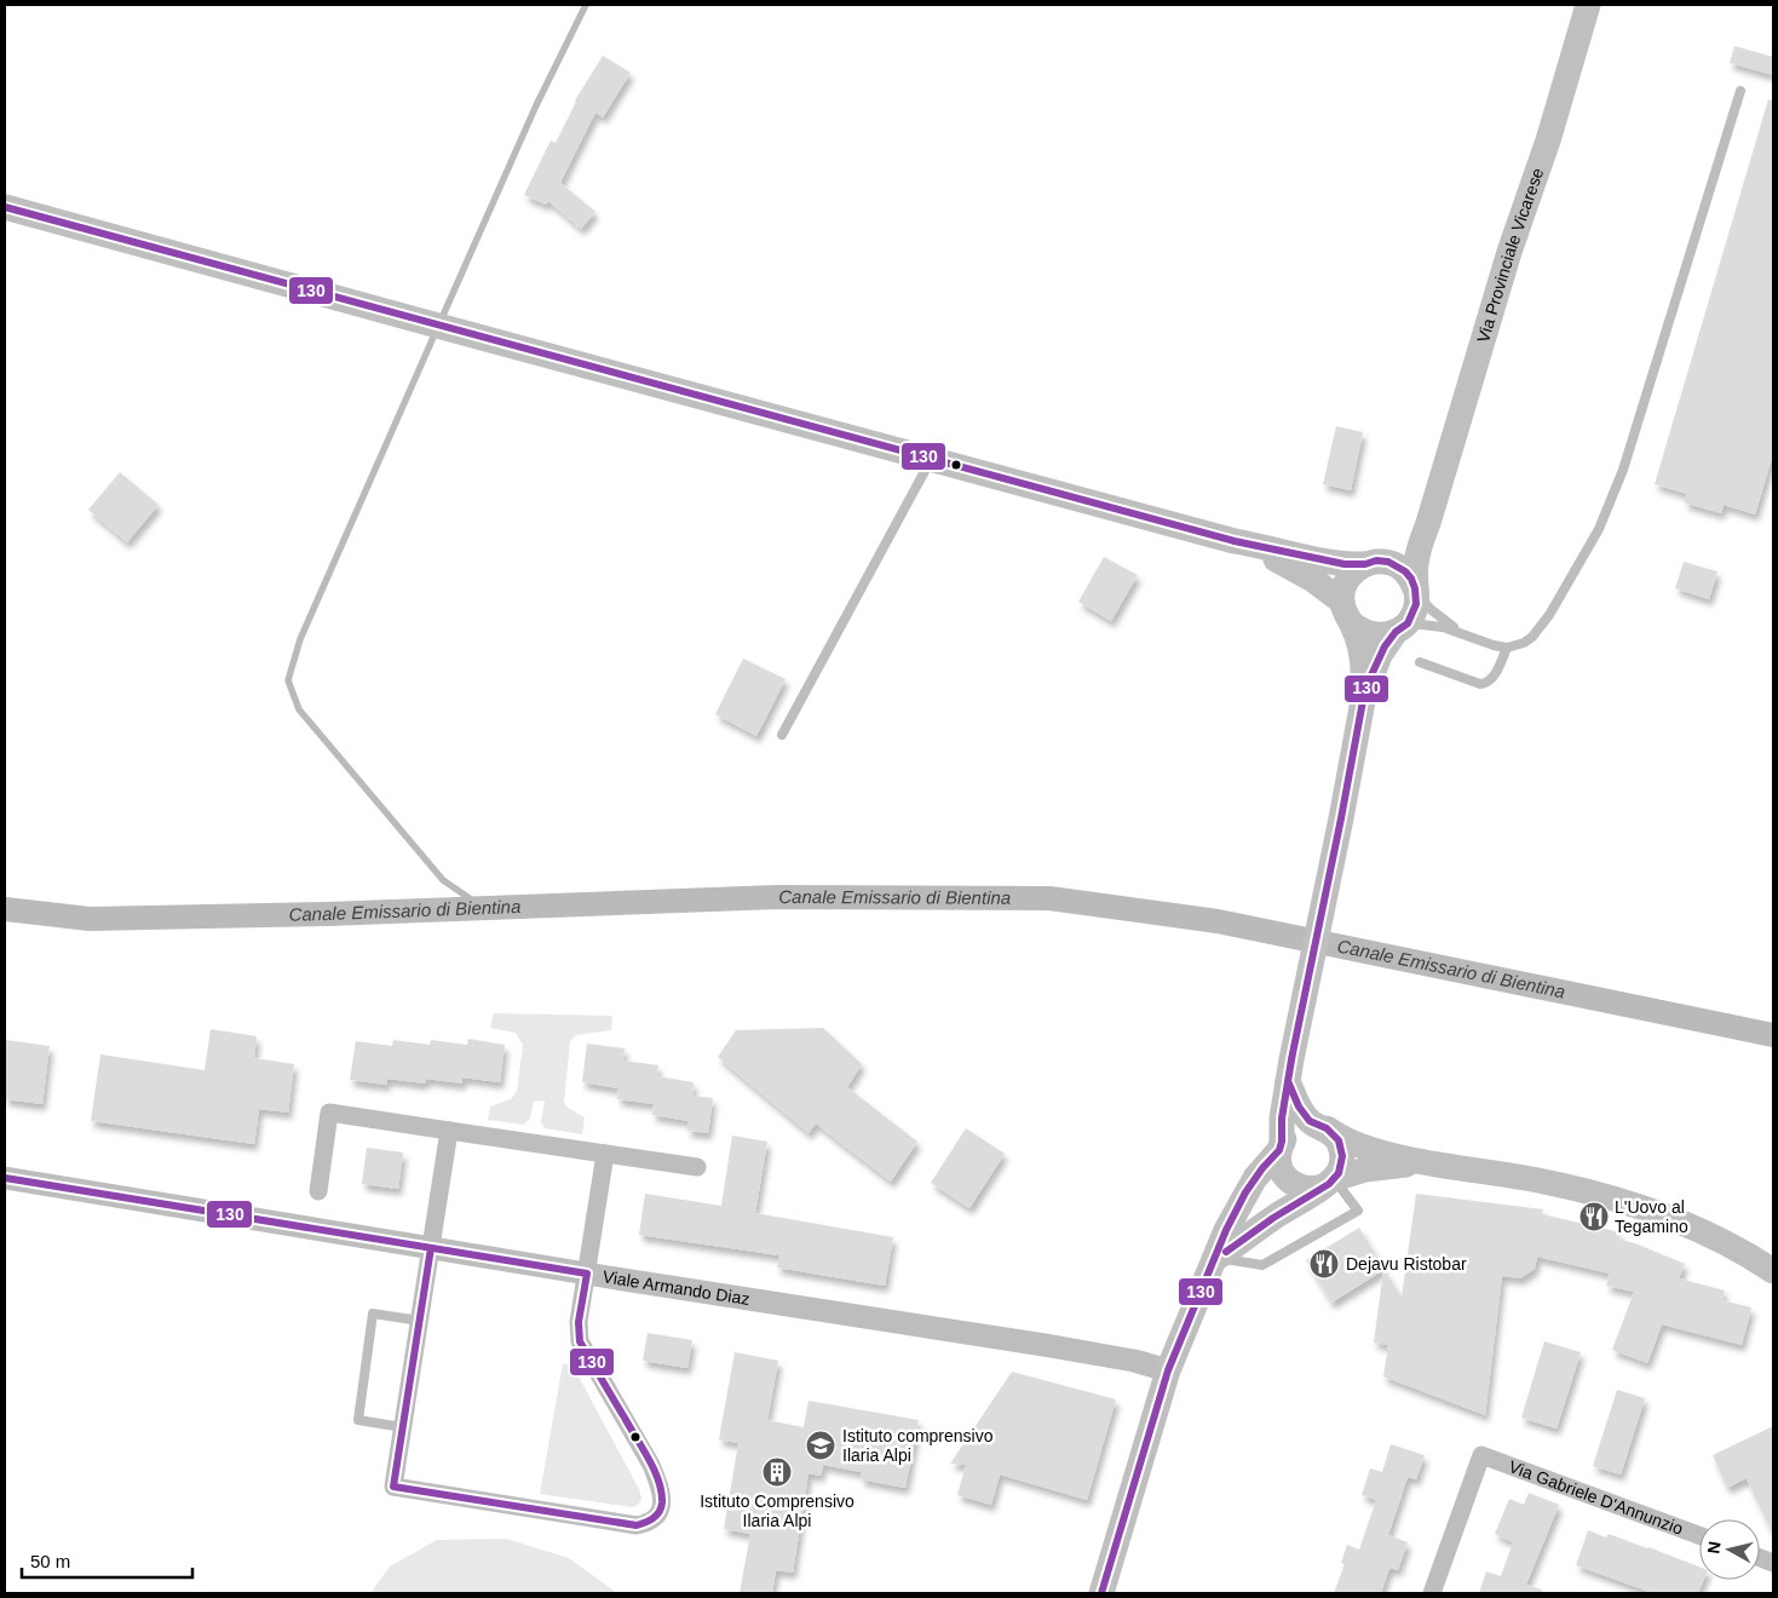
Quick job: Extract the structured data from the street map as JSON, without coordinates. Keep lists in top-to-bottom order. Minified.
{"streets":{"main road":["Via Provinciale Vicarese"],"street":["Viale Armando Diaz","Via Gabriele D'Annunzio"]},"water":["Canale Emissario di Bientina"],"places":{"restaurant":["L'Uovo al Tegamino","Dejavu Ristobar"],"school or university":["Istituto comprensivo Ilaria Alpi"],"building":["Istituto Comprensivo Ilaria Alpi"]},"lines":["transit line 130"],"scale_bar":"50 m","north":"left"}
